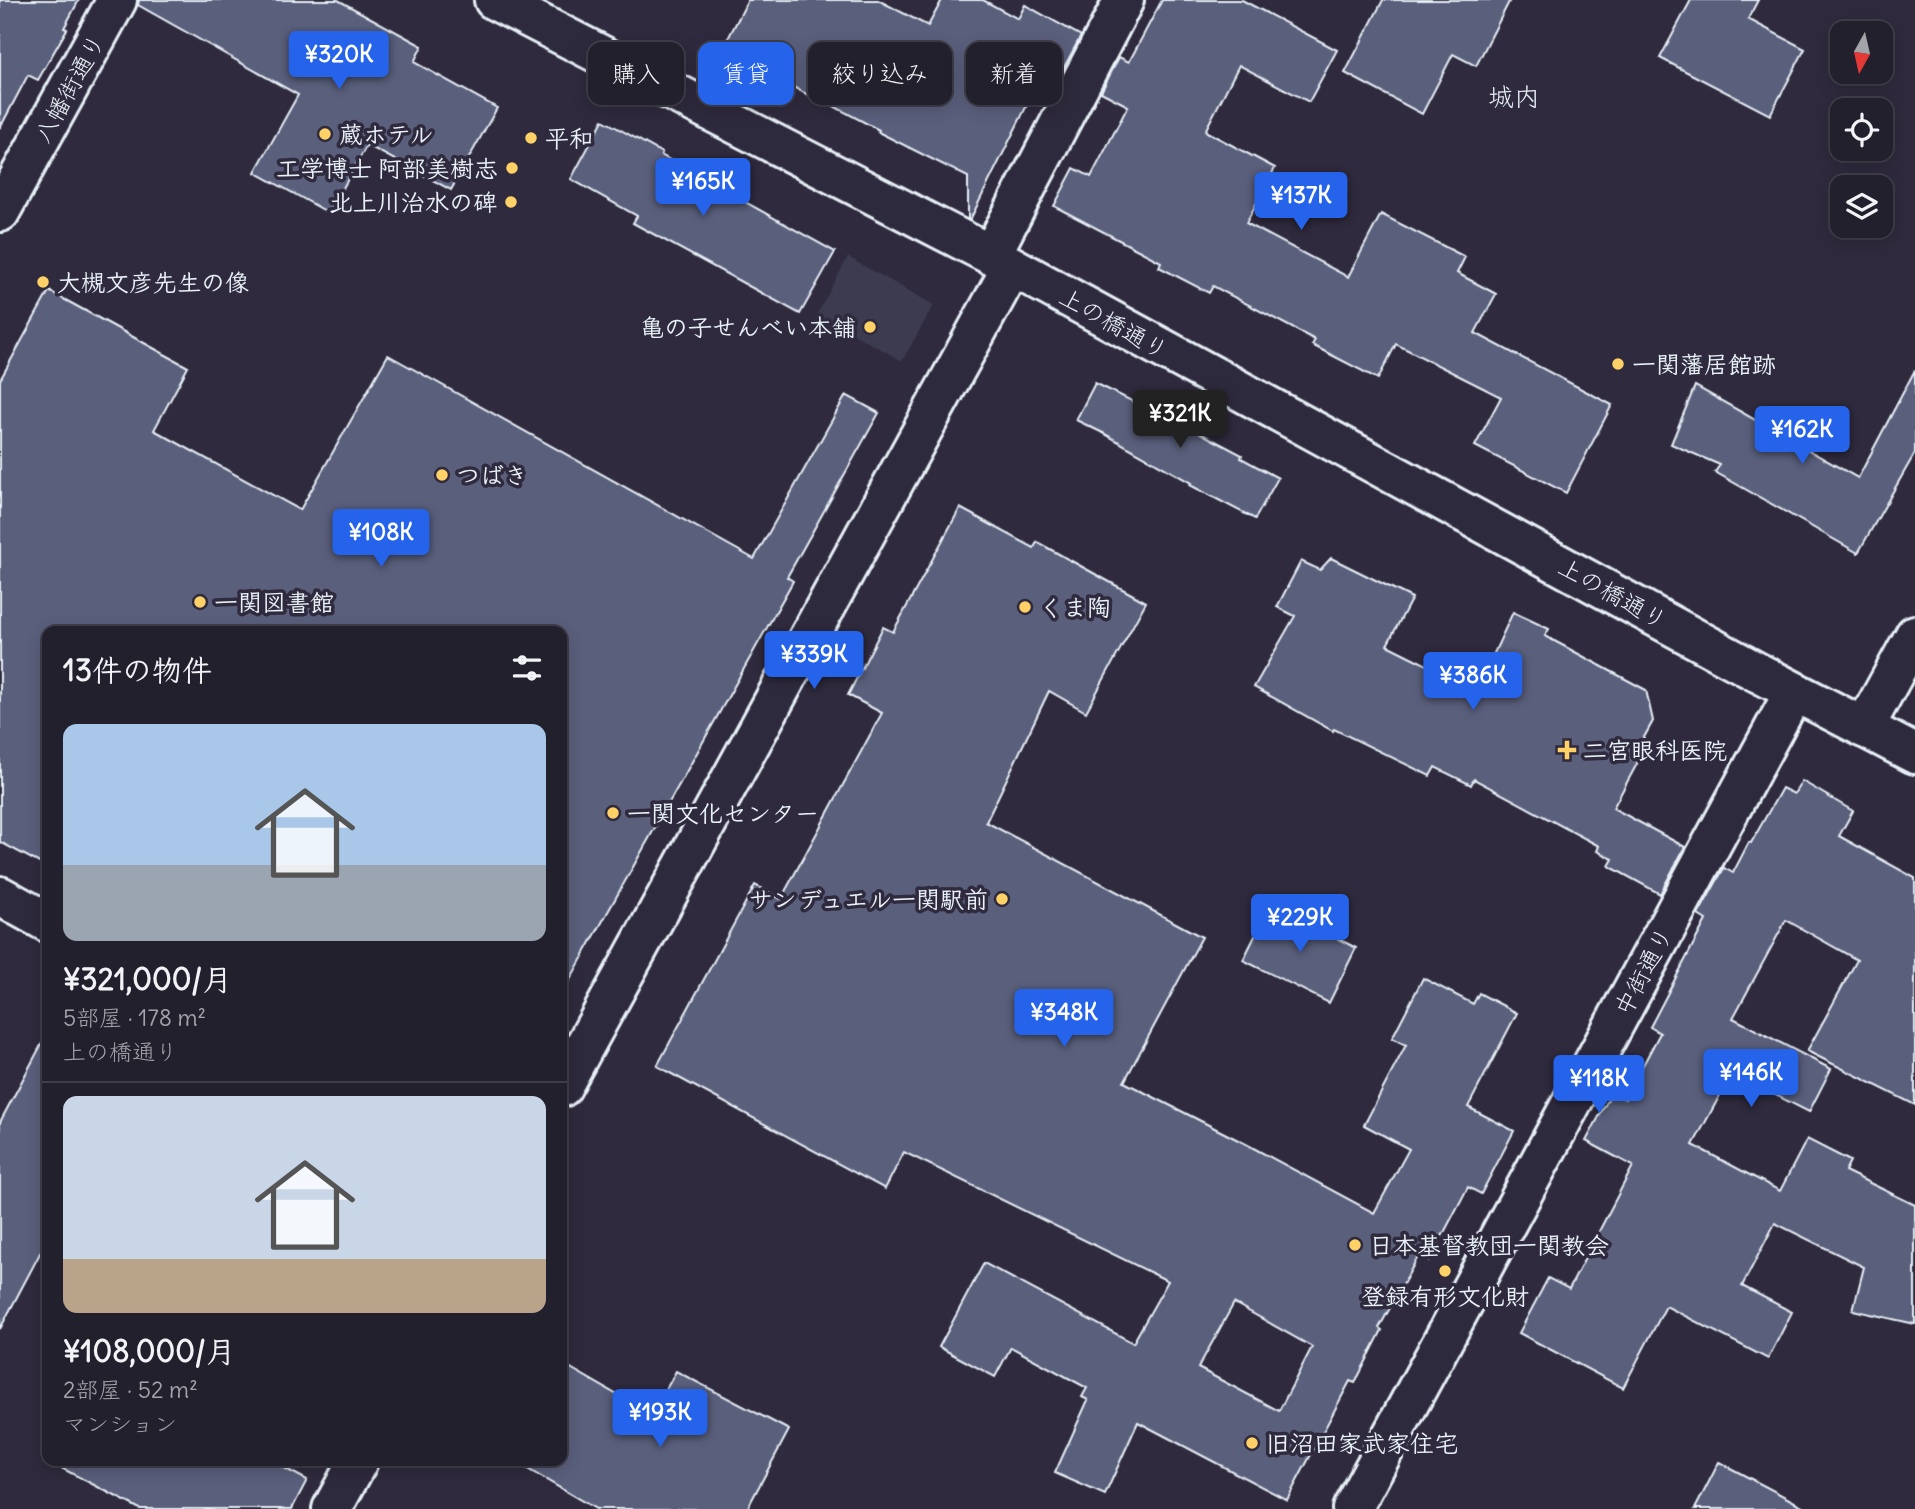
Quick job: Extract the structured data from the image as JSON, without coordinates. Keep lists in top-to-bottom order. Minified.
{"streets":{"main road":["八幡街通り","上の橋通り","中街通り"]},"crossings":[["上の橋通り","中街通り"]],"districts":["城内"],"places":{"other":["蔵ホテル","平和","工学博士 阿部美樹志","北上川治水の碑","大槻文彦先生の像","亀の子せんべい本舗","一関藩居館跡","つばき","一関図書館","くま陶","一関文化センター","サンデュエル一関駅前","日本基督教団一関教会","登録有形文化財","旧沼田家武家住宅"],"health":["二宮眼科医院"]},"north":"bottom","page":{"price":["¥320K","¥165K","¥137K","¥321K","¥162K","¥108K","¥339K","¥386K","¥229K","¥348K","¥146K","¥118K","¥193K"],"chip":["購入","賃貸","絞り込み","新着"],"heading":"13件の物件","list":[{"name":"¥321,000/月","note":"5部屋 · 178 m² · 上の橋通り"},{"name":"¥108,000/月","note":"2部屋 · 52 m² · マンション"}]}}
